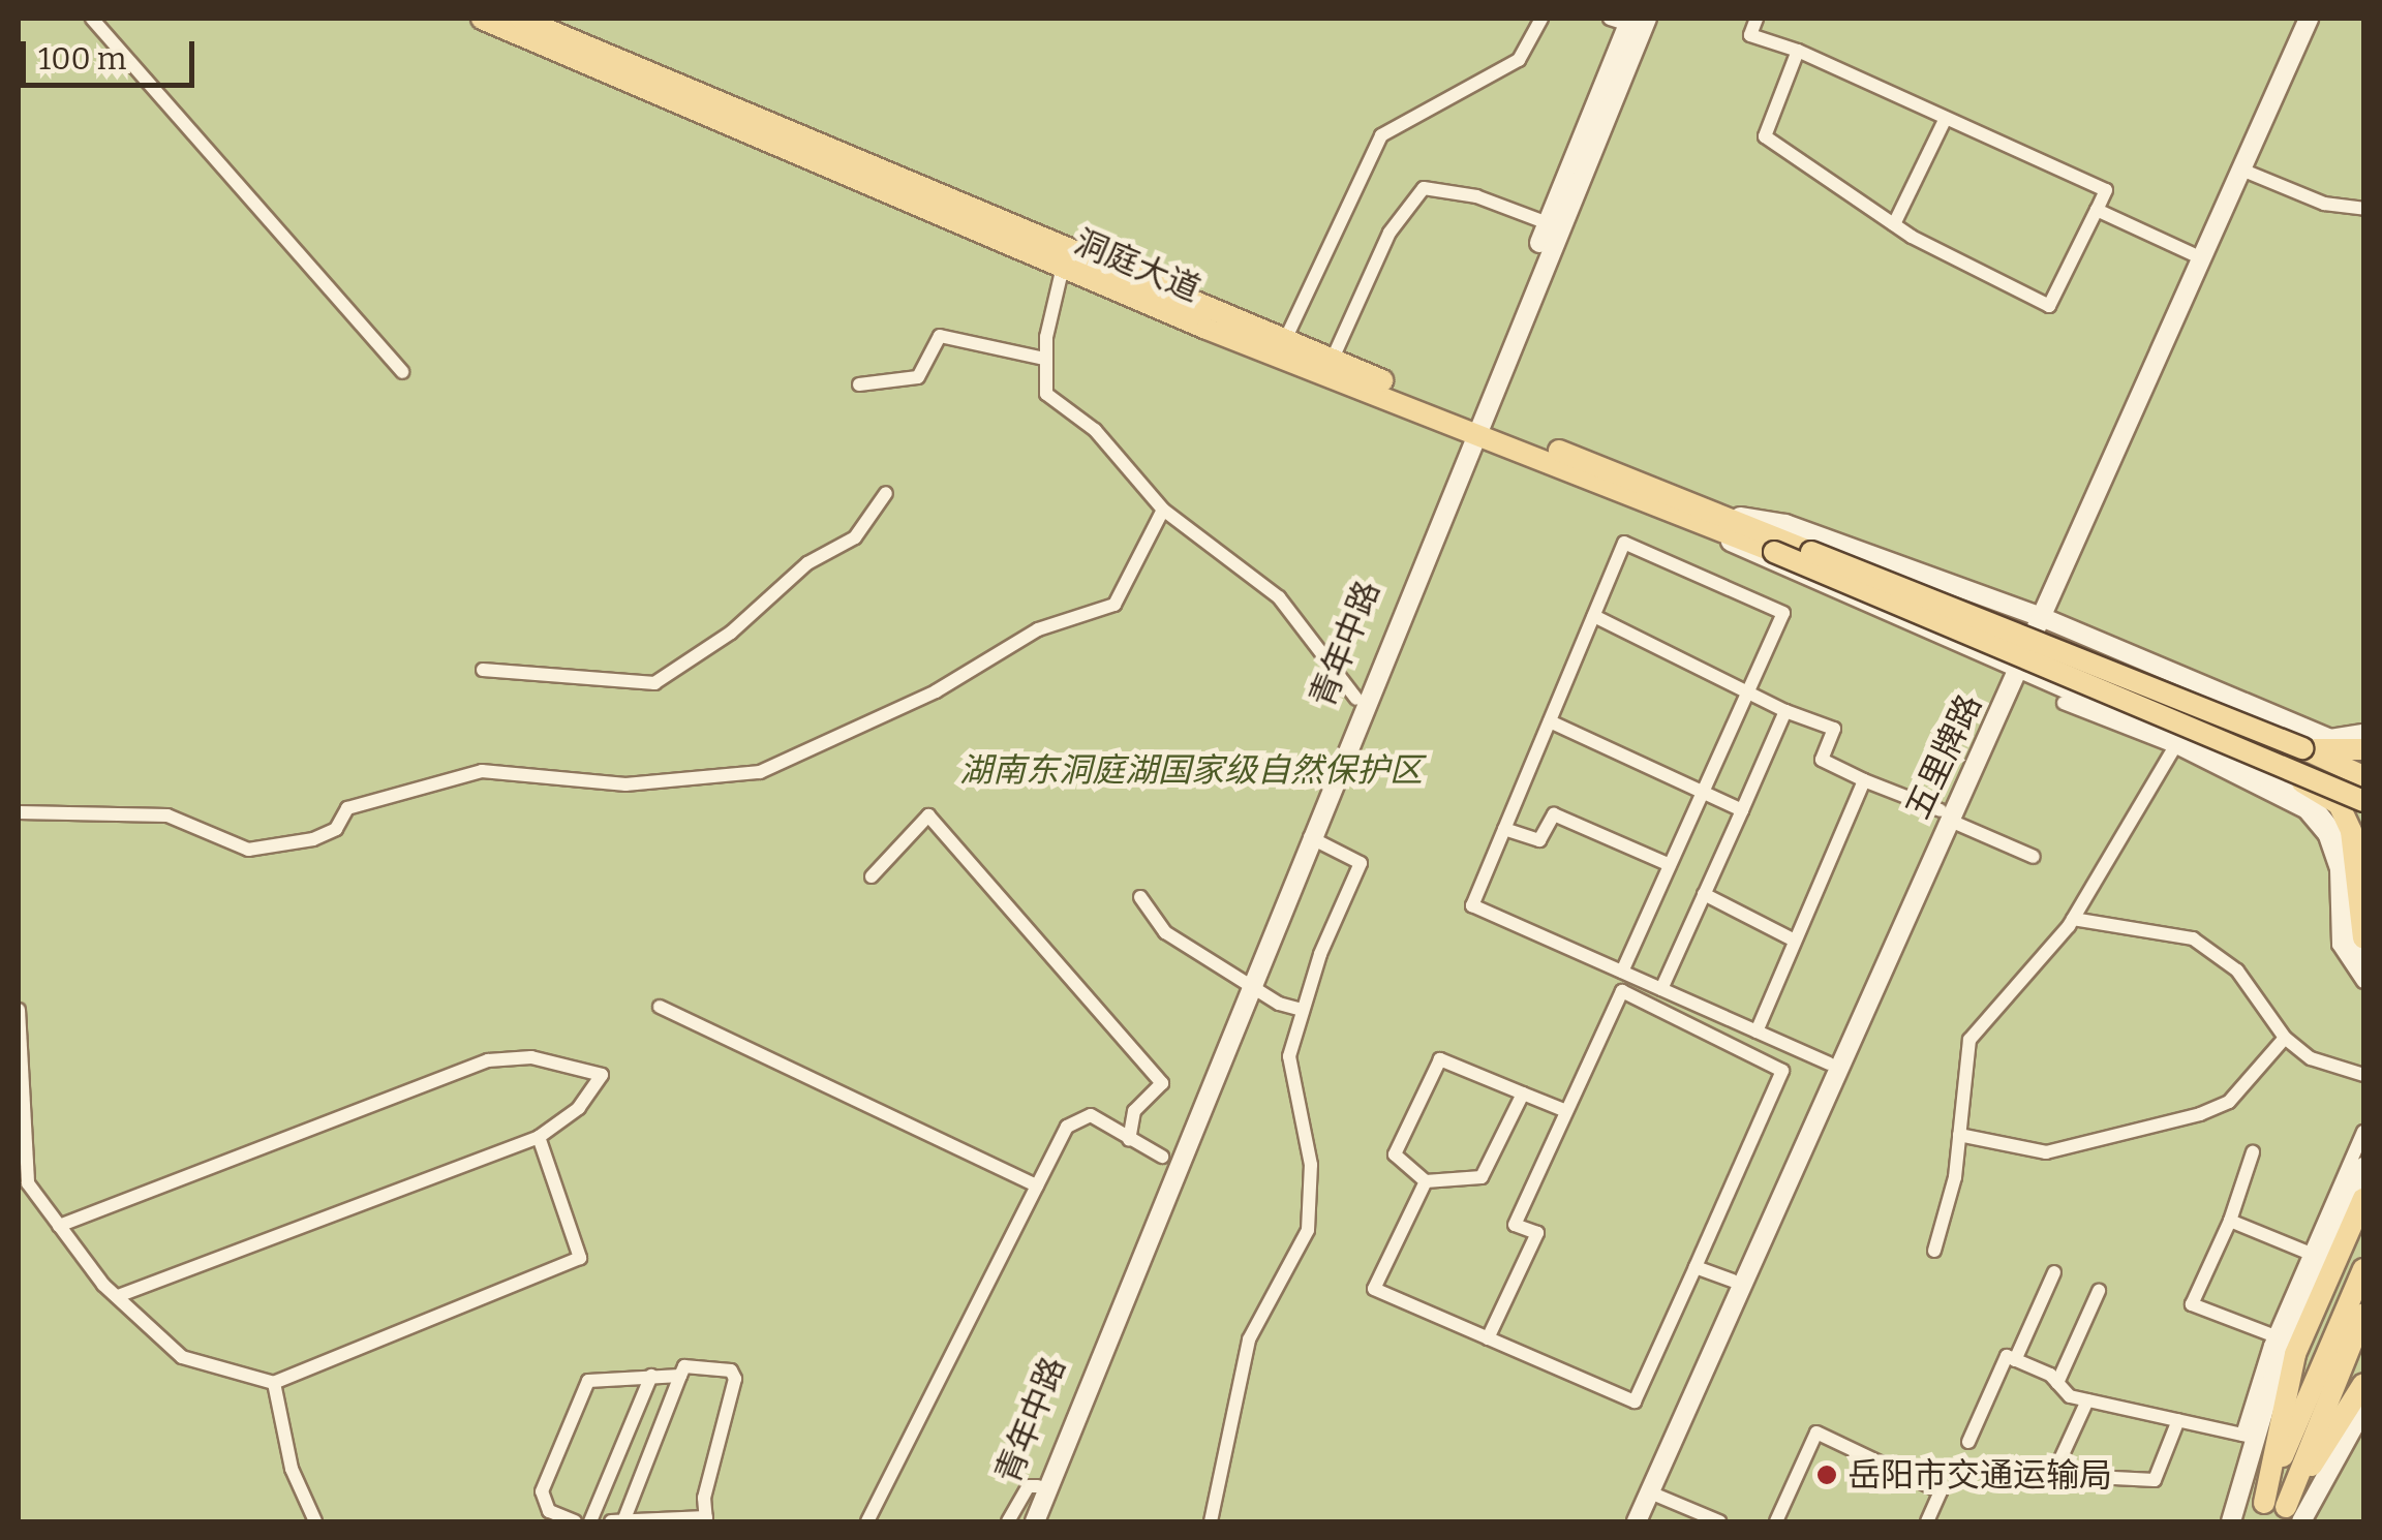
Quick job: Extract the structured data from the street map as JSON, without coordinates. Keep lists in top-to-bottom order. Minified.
{"streets":{"main road":["洞庭大道","青年中路","五里牌路"]},"crossings":[["洞庭大道","青年中路"]],"parks":["湖南东洞庭湖国家级自然保护区"],"places":["岳阳市交通运输局"],"scale_bar":"100 m"}
